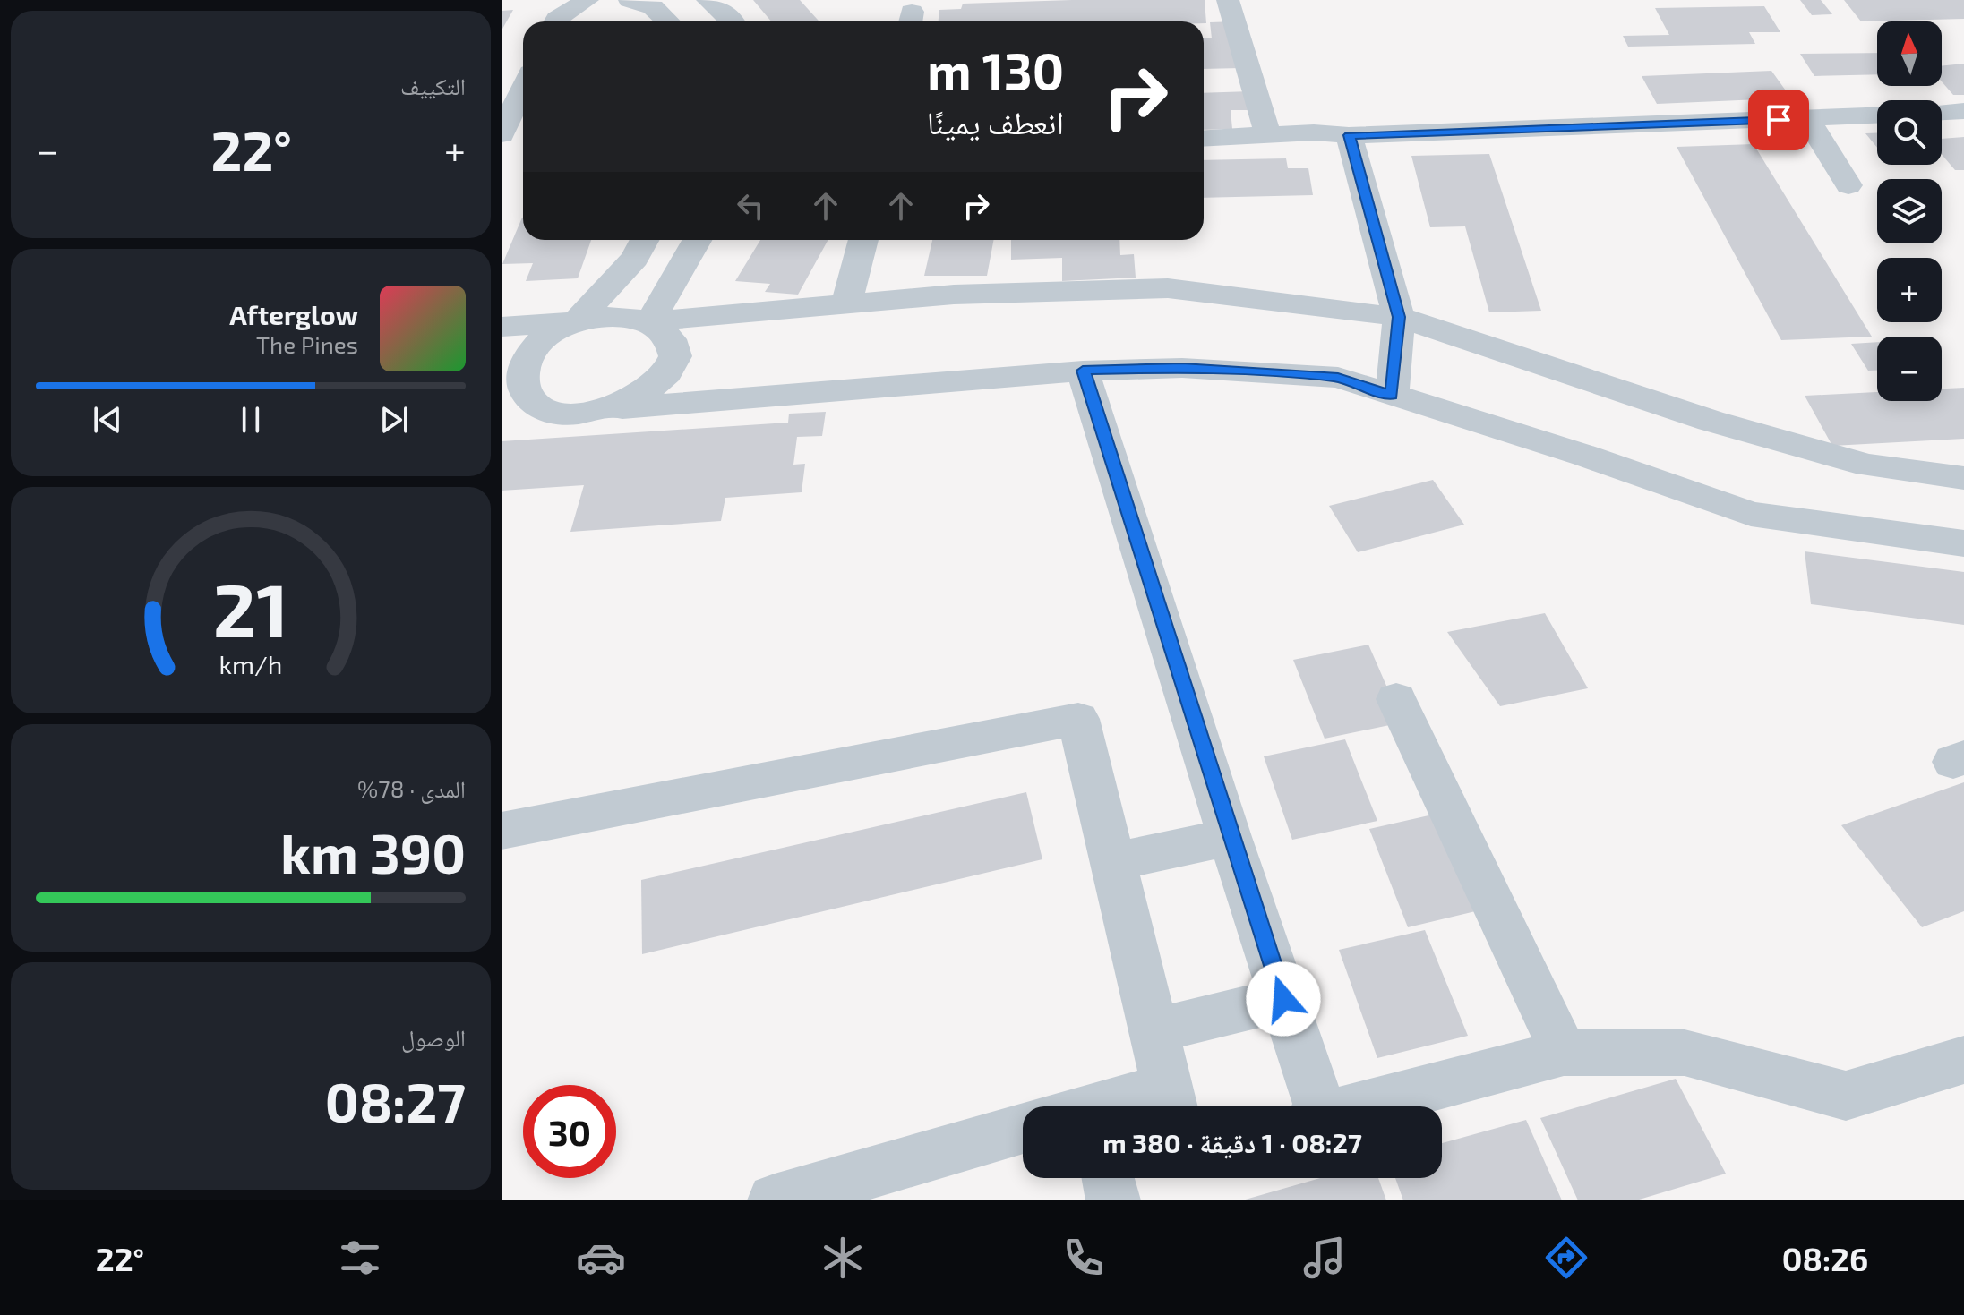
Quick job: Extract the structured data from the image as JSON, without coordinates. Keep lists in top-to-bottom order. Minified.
{"north":"top","page":{"tile":["التكييف",["المدى · 78%","390 km"],["الوصول","08:27"]],"map_buttons":["+","−"],"turn":["130 m","انعطف يمينًا"],"heat":["−","22°","+"],"song":["Afterglow","The Pines"],"limit":"30","trip":"08:27 · 1 دقيقة · 380 m","tabs":["08:26","22°"],"gauge":["21","km/h"]}}
